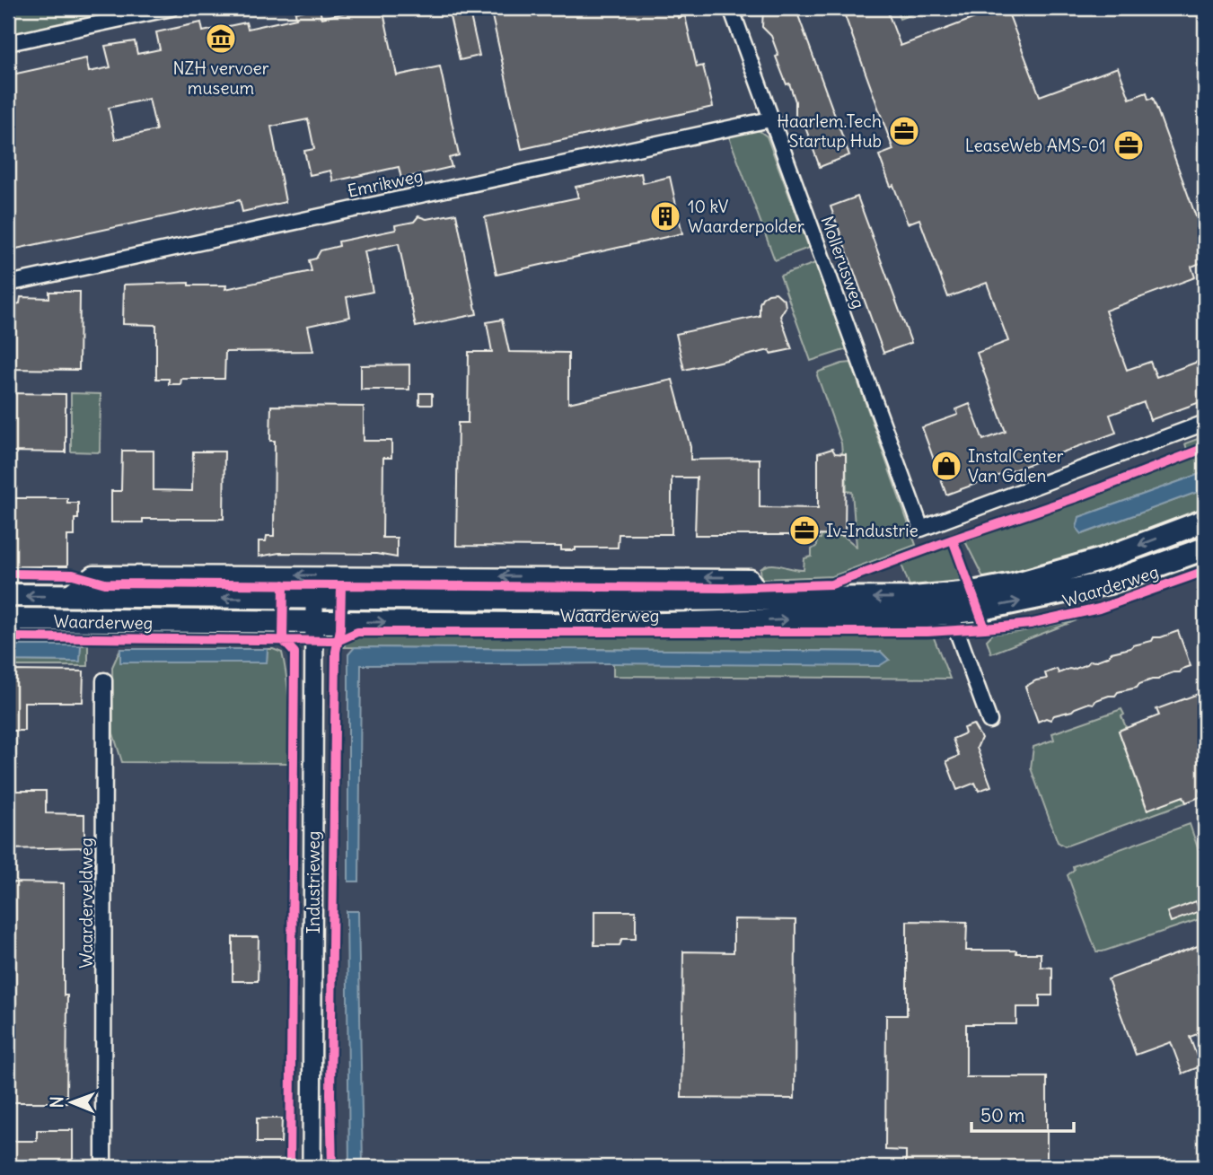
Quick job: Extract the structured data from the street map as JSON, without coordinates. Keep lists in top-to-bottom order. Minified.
{"streets":{"main road":["Waarderweg"],"street":["Emrikweg","Mollerusweg","Industrieweg","Waarderveldweg"]},"crossings":[["Emrikweg","Mollerusweg"],["Waarderweg","Industrieweg"]],"places":{"museum":["NZH vervoer museum"],"office":["Haarlem.Tech Startup Hub","LeaseWeb AMS-01","Iv-Industrie"],"building":["10 kV Waarderpolder"],"shop":["InstalCenter Van Galen"]},"scale_bar":"50 m","north":"left"}
